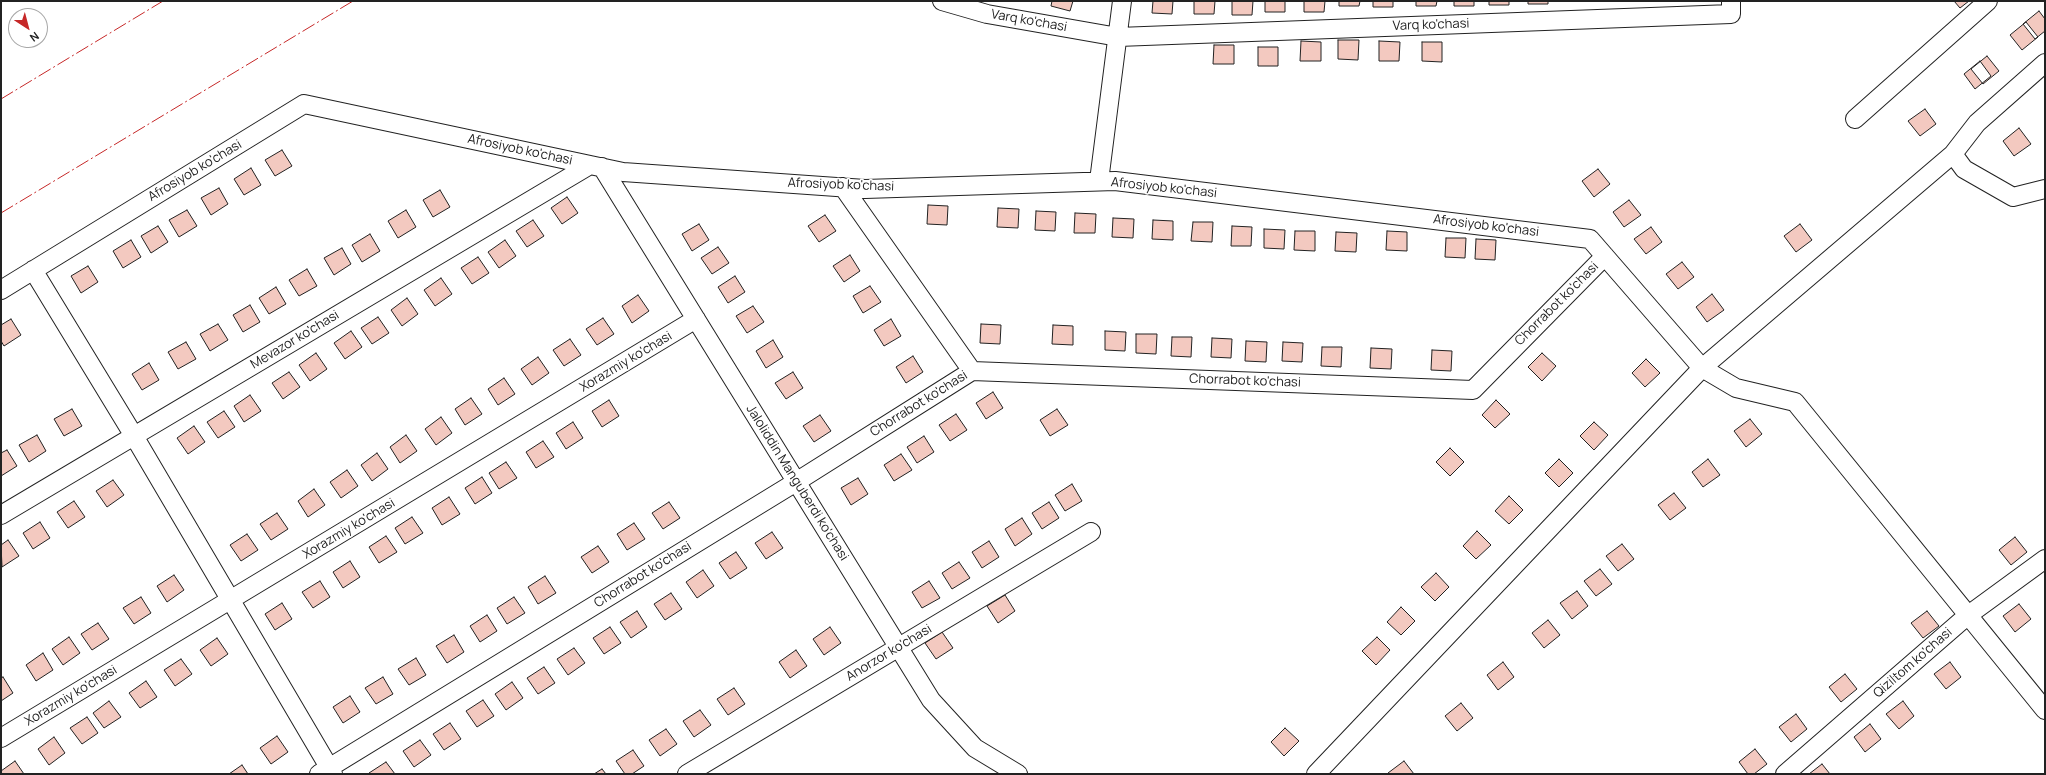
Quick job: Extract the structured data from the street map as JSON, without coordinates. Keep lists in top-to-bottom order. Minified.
{"streets":{"street":["Varq ko'chasi","Afrosiyob ko'chasi","Chorrabot ko'chasi","Mevazor ko'chasi","Xorazmiy ko'chasi","Jaloliddin Manguberdi ko'chasi","Anorzor ko'chasi","Qiziltom ko'chasi"]},"crossings":[["Afrosiyob ko'chasi","Chorrabot ko'chasi"],["Afrosiyob ko'chasi","Mevazor ko'chasi"],["Afrosiyob ko'chasi","Jaloliddin Manguberdi ko'chasi"],["Afrosiyob ko'chasi","Qiziltom ko'chasi"],["Chorrabot ko'chasi","Jaloliddin Manguberdi ko'chasi"],["Mevazor ko'chasi","Jaloliddin Manguberdi ko'chasi"],["Xorazmiy ko'chasi","Jaloliddin Manguberdi ko'chasi"],["Jaloliddin Manguberdi ko'chasi","Anorzor ko'chasi"]],"north":"bottom right"}
